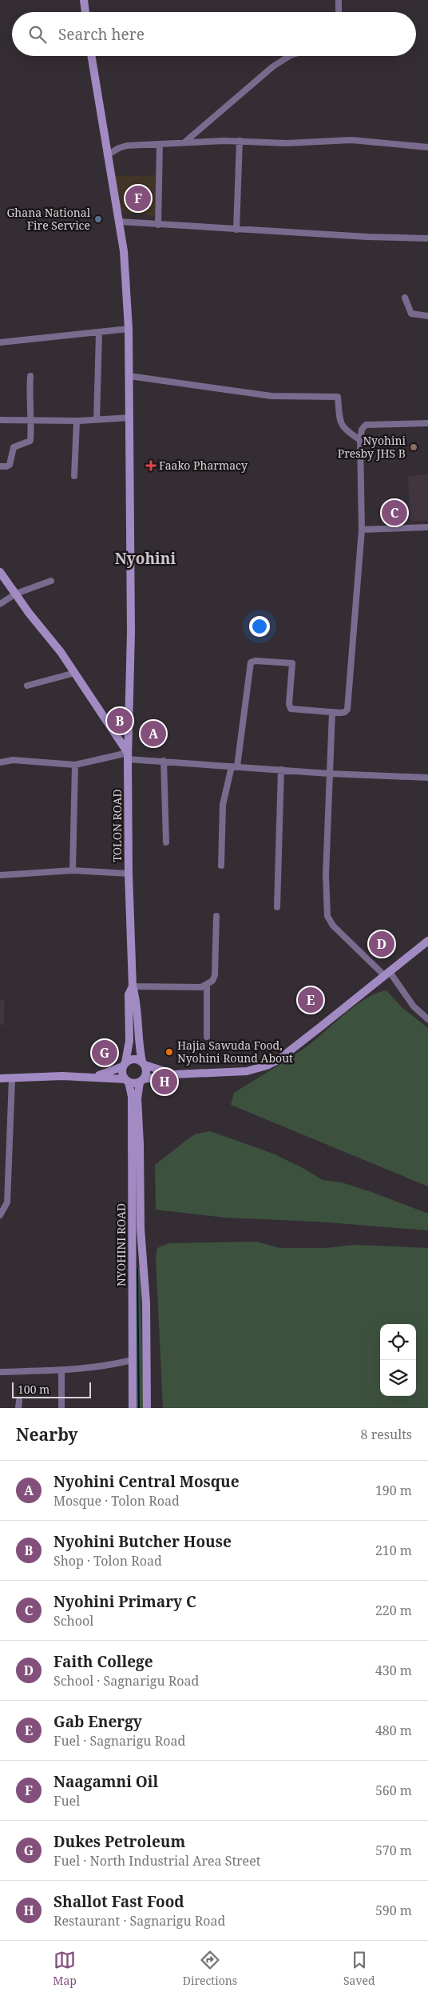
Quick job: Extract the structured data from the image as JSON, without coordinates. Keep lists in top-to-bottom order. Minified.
{"streets":{"main road":["TOLON ROAD","NYOHINI ROAD"]},"districts":["Nyohini"],"places":{"other":["Ghana National Fire Service","Nyohini Presby JHS B","Hajia Sawuda Food, Nyohini Round About"],"health":["Faako Pharmacy"]},"scale_bar":"100 m","page":{"search":"Search here","pins":["F","C","B","A","D","E","G","H"],"scale":"100 m","heading":["Nearby","8 results"],"list":[{"mark":"A","name":"Nyohini Central Mosque","note":"Mosque · Tolon Road","value":"190 m"},{"mark":"B","name":"Nyohini Butcher House","note":"Shop · Tolon Road","value":"210 m"},{"mark":"C","name":"Nyohini Primary C","note":"School","value":"220 m"},{"mark":"D","name":"Faith College","note":"School · Sagnarigu Road","value":"430 m"},{"mark":"E","name":"Gab Energy","note":"Fuel · Sagnarigu Road","value":"480 m"},{"mark":"F","name":"Naagamni Oil","note":"Fuel","value":"560 m"},{"mark":"G","name":"Dukes Petroleum","note":"Fuel · North Industrial Area Street","value":"570 m"},{"mark":"H","name":"Shallot Fast Food","note":"Restaurant · Sagnarigu Road","value":"590 m"}],"nav":["Map","Directions","Saved"]}}
